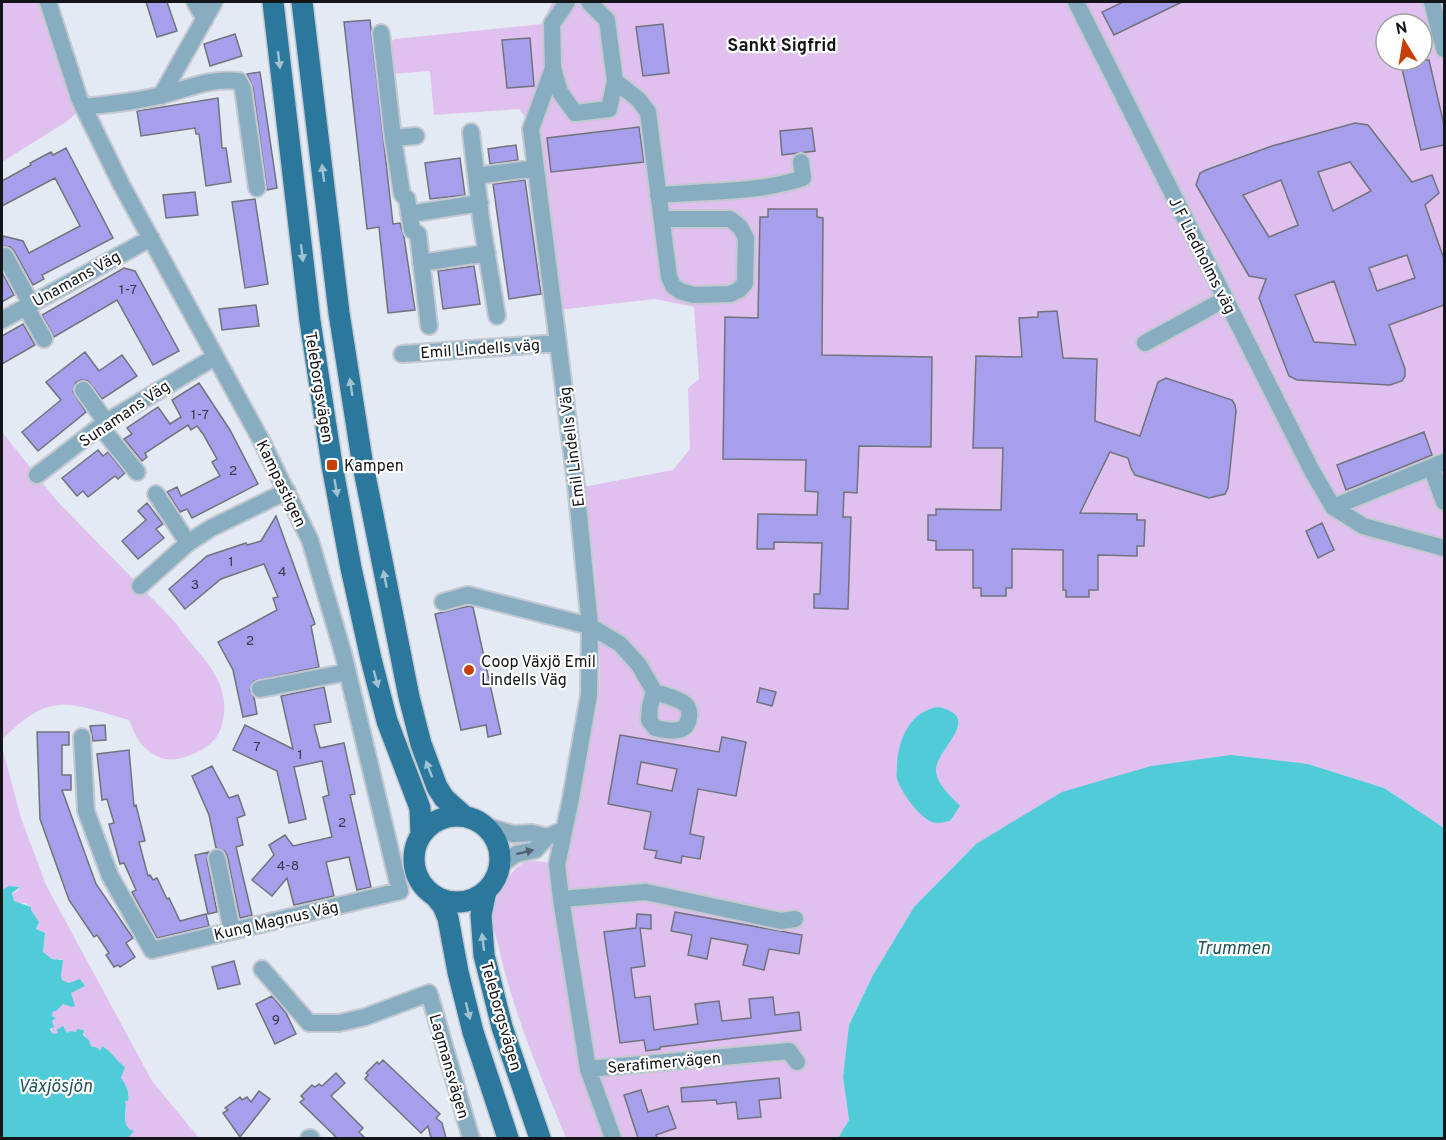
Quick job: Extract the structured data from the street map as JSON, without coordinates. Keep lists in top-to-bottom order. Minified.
{"streets":{"main road":["Teleborgsvägen"],"street":["J F Liedholms väg","Unamans Väg","Emil Lindells väg","Sunamans Väg","Emil Lindells Väg","Kampastigen","Kung Magnus Väg","Serafimervägen","Lagmansvägen"]},"crossings":[["Unamans Väg","Kampastigen"],["Emil Lindells väg","Emil Lindells Väg"],["Sunamans Väg","Kampastigen"],["Emil Lindells Väg","Serafimervägen"],["Kampastigen","Kung Magnus Väg"]],"districts":["Sankt Sigfrid"],"water":["Trummen","Växjösjön"],"places":{"transit":["Kampen"],"other":["Coop Växjö Emil Lindells Väg"]},"house_numbers":["1-7","1-7","2","1","4","3","2","7","1","2","4-8","9"],"north":"top"}
